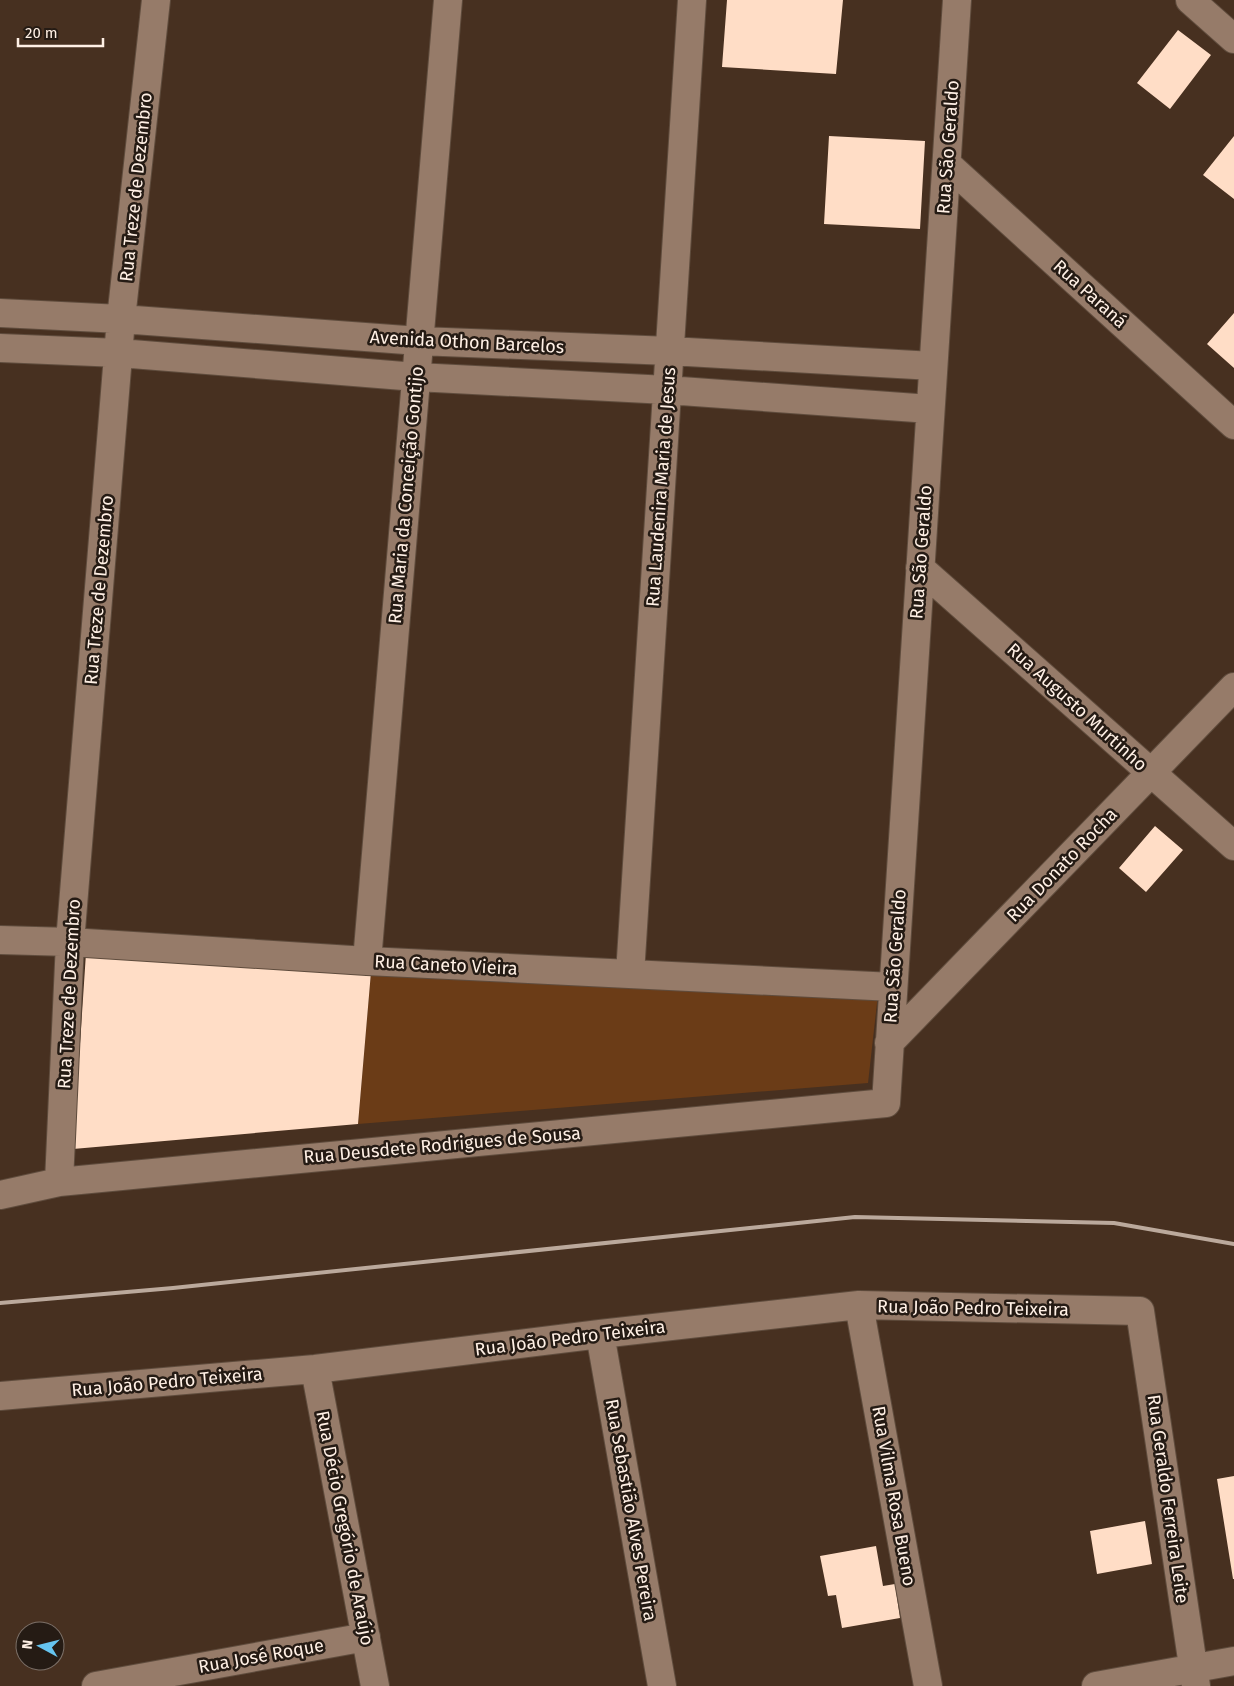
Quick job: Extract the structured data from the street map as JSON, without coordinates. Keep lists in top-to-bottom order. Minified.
{"streets":{"street":["Rua São Geraldo","Rua Treze de Dezembro","Rua Paraná","Avenida Othon Barcelos","Rua Laudenira Maria de Jesus","Rua Maria da Conceição Gontijo","Rua Augusto Murtinho","Rua Donato Rocha","Rua Caneto Vieira","Rua Deusdete Rodrigues de Sousa","Rua João Pedro Teixeira","Rua Vilma Rosa Bueno","Rua Geraldo Ferreira Leite","Rua Sebastião Alves Pereira","Rua Décio Gregório de Araújo","Rua José Roque"]},"crossings":[["Rua São Geraldo","Rua Paraná"],["Rua São Geraldo","Avenida Othon Barcelos"],["Rua São Geraldo","Rua Augusto Murtinho"],["Rua São Geraldo","Rua Donato Rocha"],["Rua São Geraldo","Rua Caneto Vieira"],["Rua São Geraldo","Rua Deusdete Rodrigues de Sousa"],["Rua Treze de Dezembro","Avenida Othon Barcelos"],["Rua Treze de Dezembro","Rua Caneto Vieira"],["Rua Treze de Dezembro","Rua Deusdete Rodrigues de Sousa"],["Avenida Othon Barcelos","Rua Laudenira Maria de Jesus"],["Avenida Othon Barcelos","Rua Maria da Conceição Gontijo"],["Rua Laudenira Maria de Jesus","Rua Caneto Vieira"],["Rua Maria da Conceição Gontijo","Rua Caneto Vieira"],["Rua Augusto Murtinho","Rua Donato Rocha"],["Rua João Pedro Teixeira","Rua Vilma Rosa Bueno"],["Rua João Pedro Teixeira","Rua Geraldo Ferreira Leite"],["Rua João Pedro Teixeira","Rua Sebastião Alves Pereira"],["Rua João Pedro Teixeira","Rua Décio Gregório de Araújo"],["Rua Décio Gregório de Araújo","Rua José Roque"]],"scale_bar":"20 m","north":"left"}
